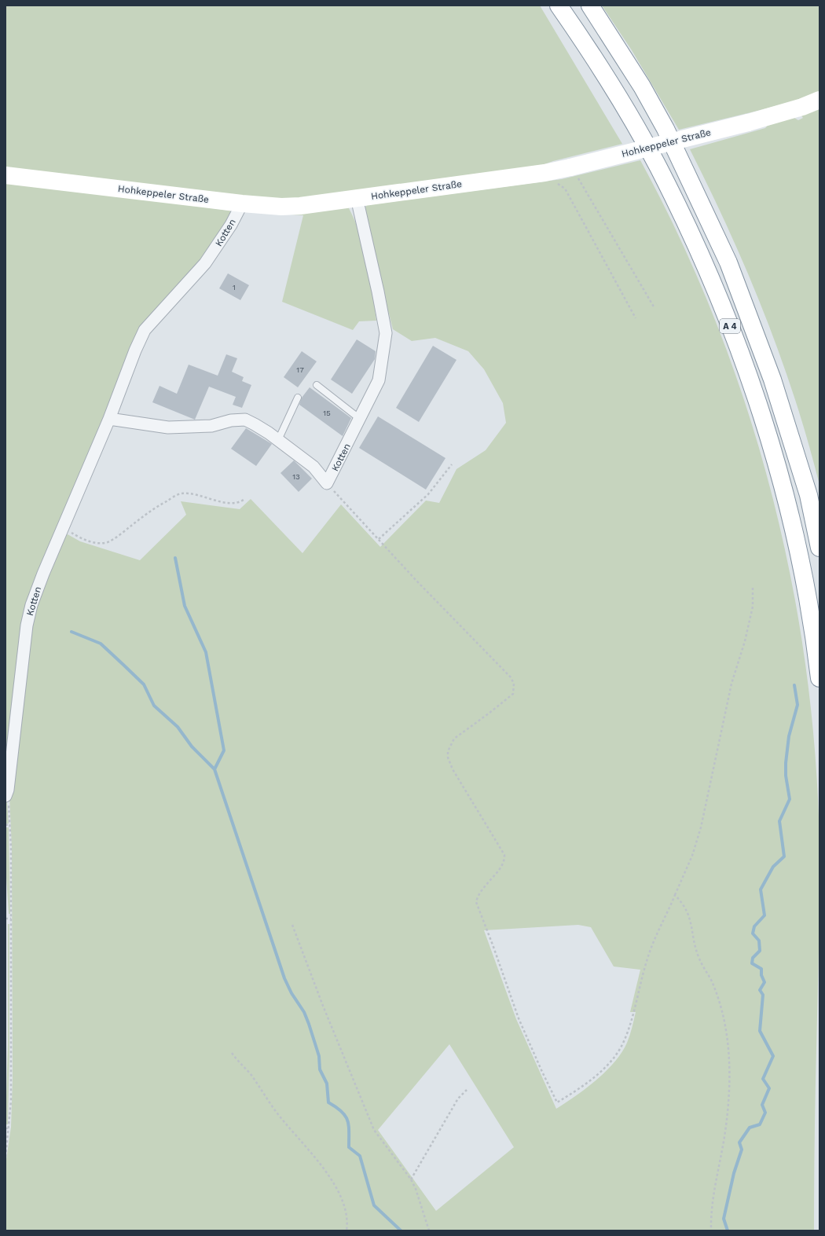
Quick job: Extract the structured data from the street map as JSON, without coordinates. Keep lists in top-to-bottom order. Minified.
{"streets":{"main road":["Hohkeppeler Straße","A 4"],"street":["Kotten"]},"crossings":[["Hohkeppeler Straße","Kotten"]],"house_numbers":["1","17","15","13"]}
